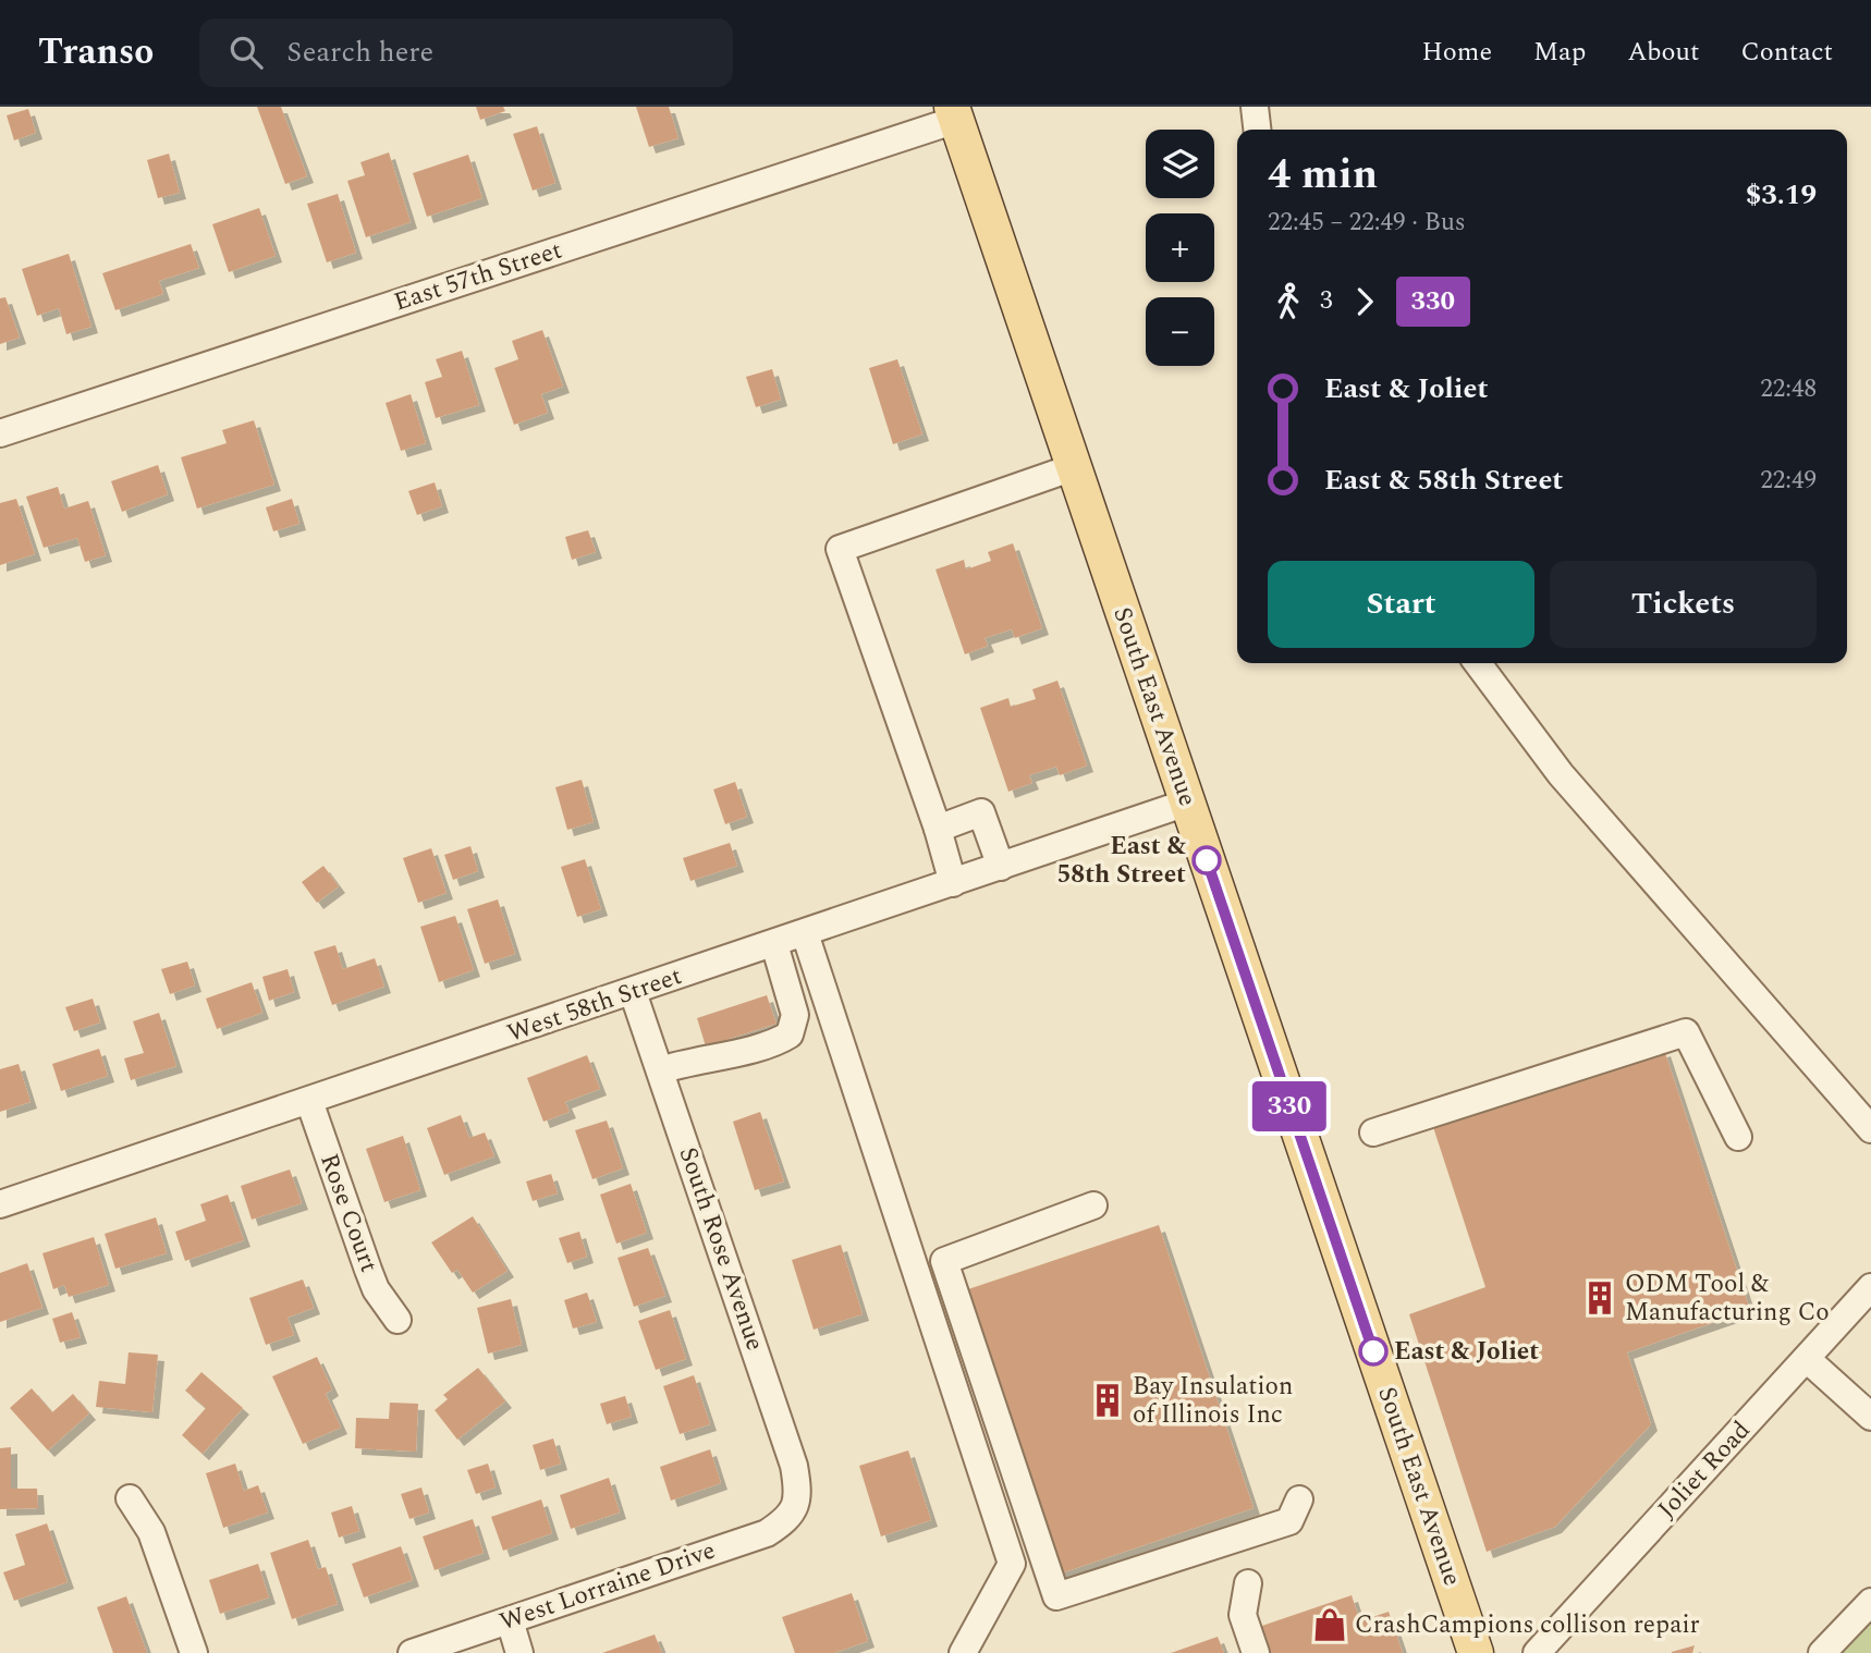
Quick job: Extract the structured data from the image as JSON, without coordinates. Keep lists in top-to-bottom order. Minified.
{"streets":{"main road":["South East Avenue"],"street":["East 57th Street","West 58th Street","Rose Court","South Rose Avenue","Joliet Road","West Lorraine Drive"]},"crossings":[["East 57th Street","South East Avenue"],["South East Avenue","West 58th Street"],["West 58th Street","Rose Court"],["West 58th Street","South Rose Avenue"],["South Rose Avenue","West Lorraine Drive"]],"places":{"other":["East & 58th Street","East & Joliet"],"building":["ODM Tool & Manufacturing Co","Bay Insulation of Illinois Inc"],"shop":["CrashCampions collison repair"]},"lines":["bus line 330"],"page":{"header":"Transo","search":"Search here","nav":["Home","Map","About","Contact"],"on_map":"330","map_buttons":["+","−"],"heading":["4 min","22:45 – 22:49 · Bus","$3.19"],"legs":["3","330"],"list":[{"name":"East & Joliet","value":"22:48"},{"name":"East & 58th Street","value":"22:49"}],"buttons":["Start","Tickets"]}}
